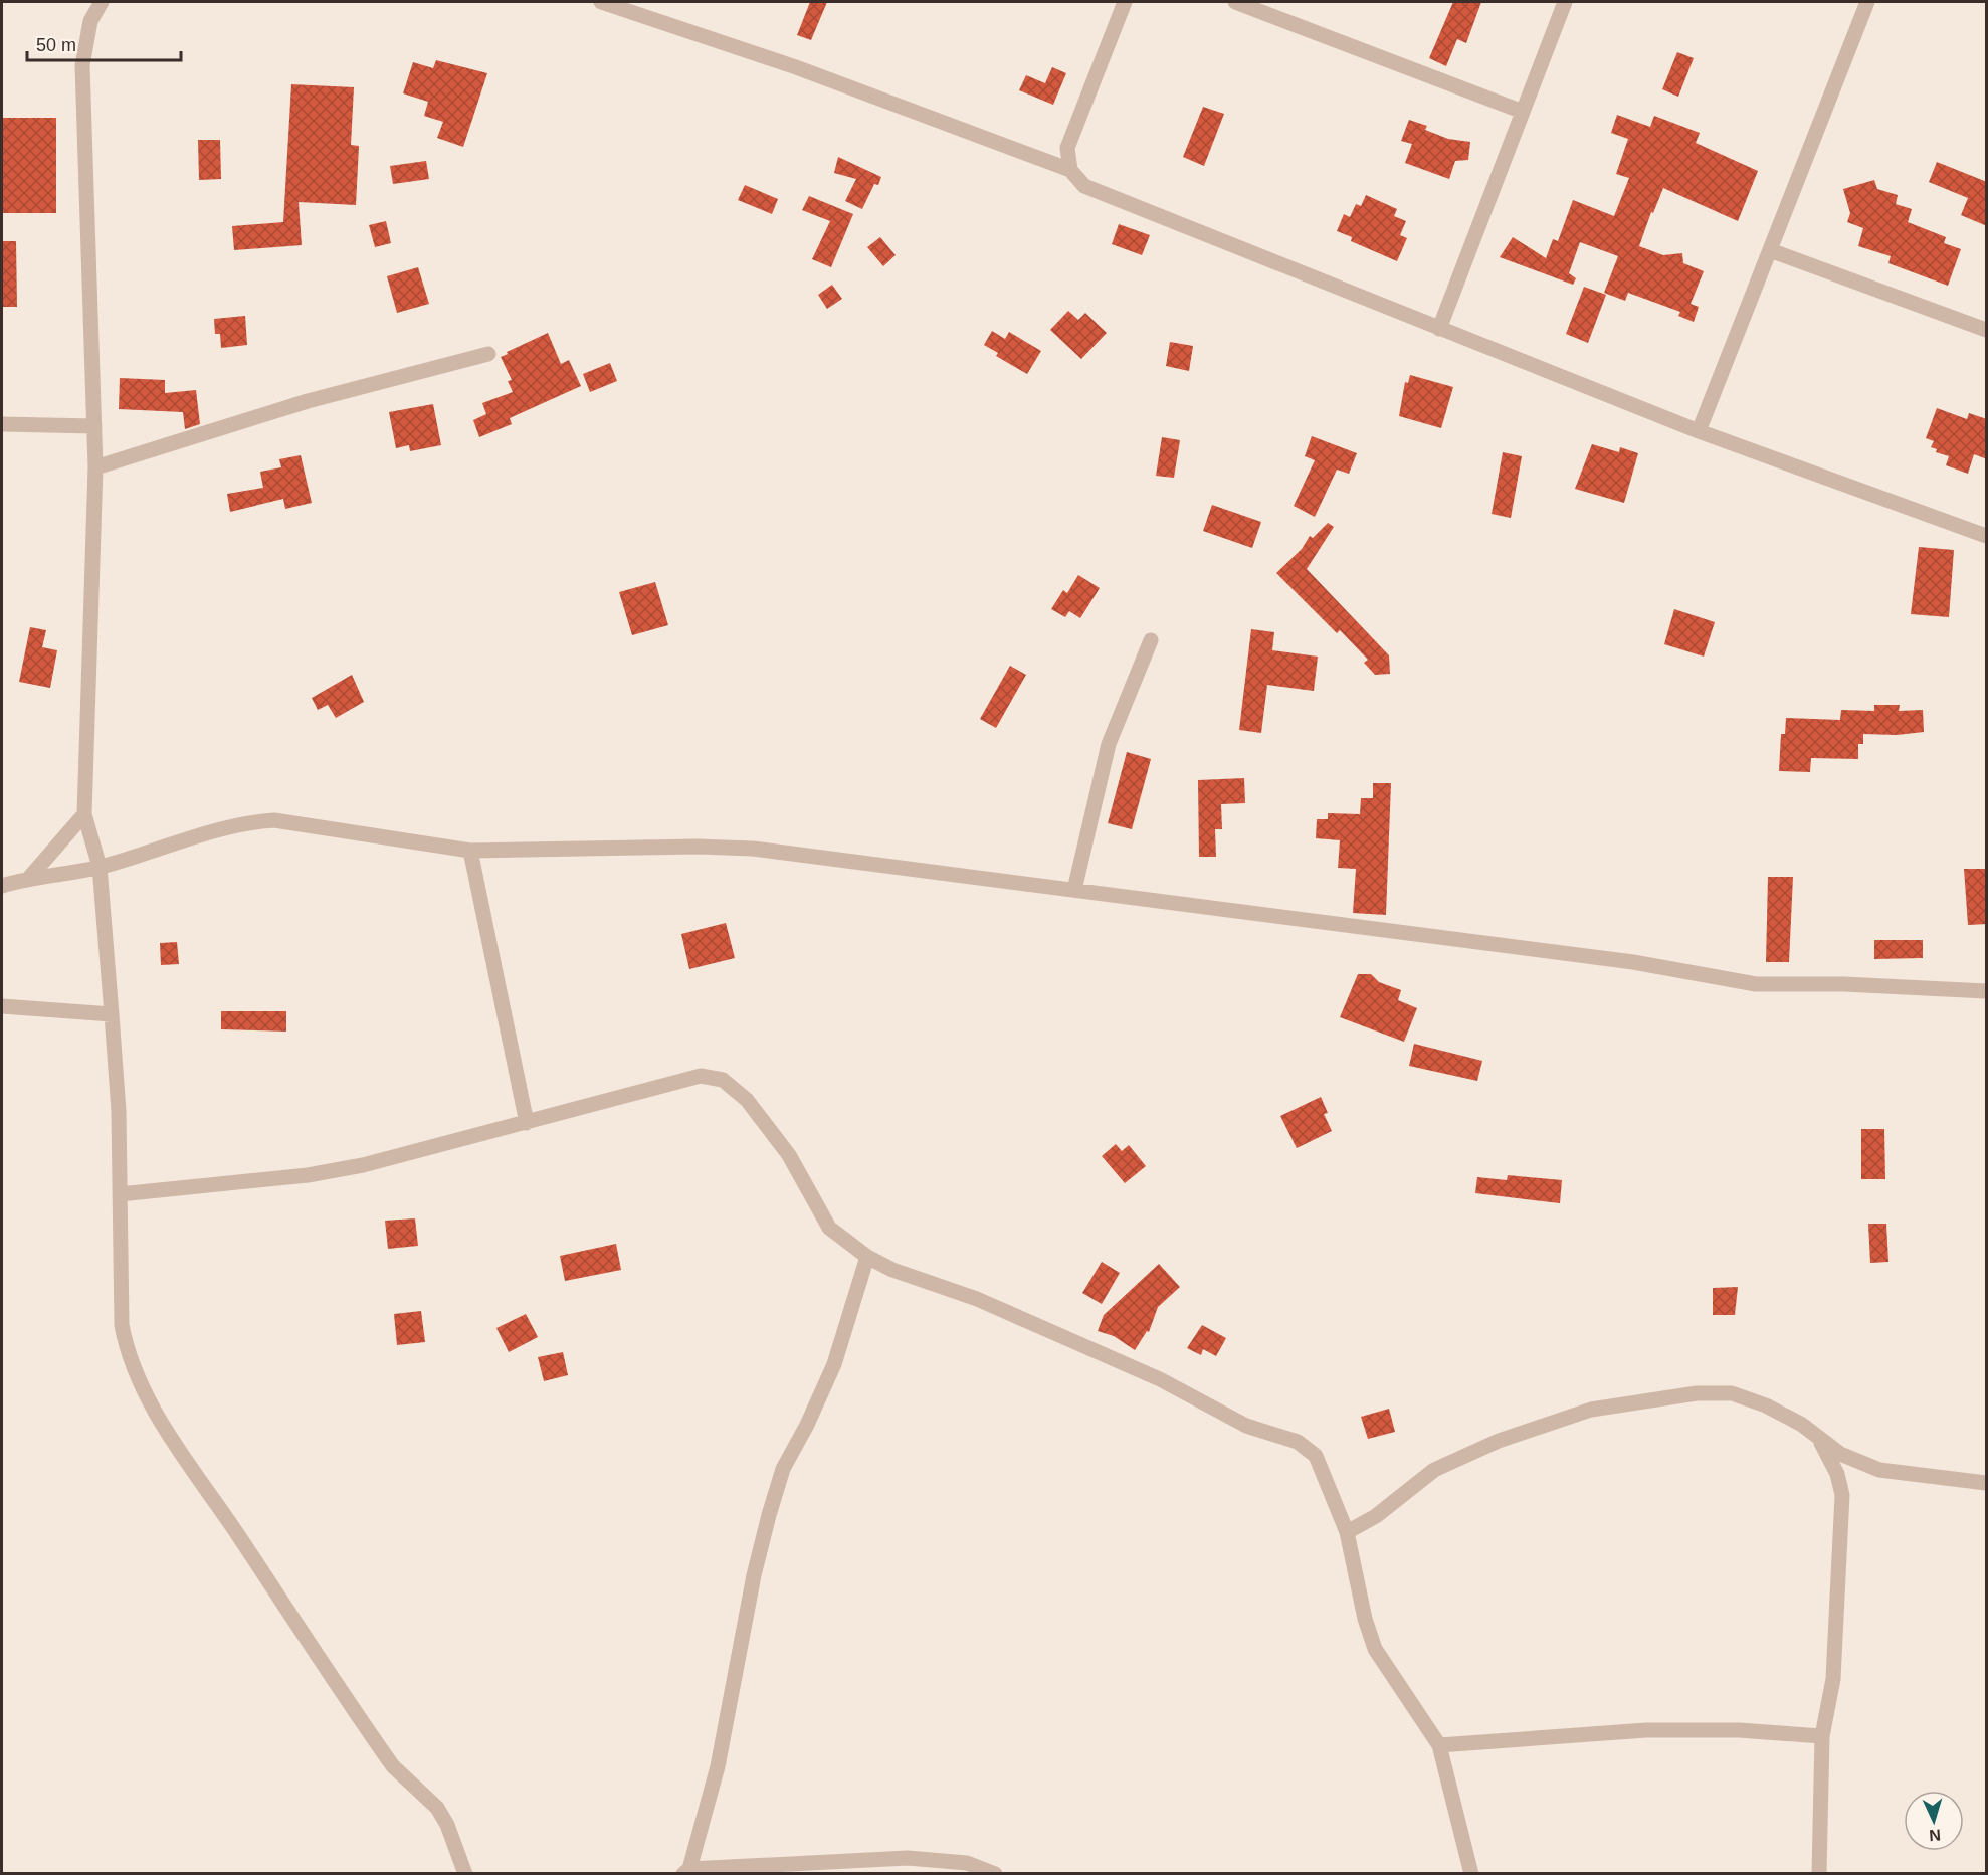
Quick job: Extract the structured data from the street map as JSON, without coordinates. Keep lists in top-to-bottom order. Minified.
{"scale_bar":"50 m","north":"bottom"}
